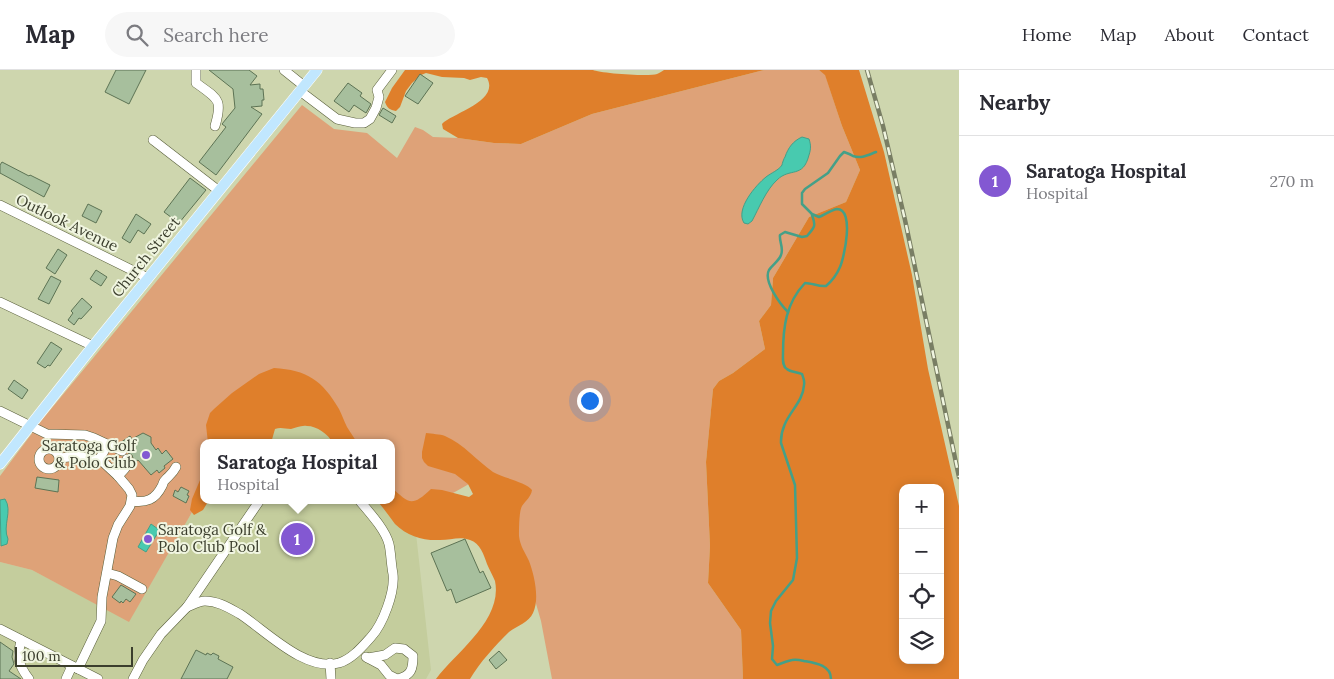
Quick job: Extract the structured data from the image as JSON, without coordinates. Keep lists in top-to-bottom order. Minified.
{"streets":{"main road":["Church Street"],"street":["Outlook Avenue"]},"crossings":[["Outlook Avenue","Church Street"]],"places":["Saratoga Golf & Polo Club","Saratoga Golf & Polo Club Pool"],"scale_bar":"100 m","page":{"header":"Map","search":"Search here","nav":["Home","Map","About","Contact"],"heading":"Nearby","list":[{"mark":"1","name":"Saratoga Hospital","note":"Hospital","value":"270 m"}],"popup":["Saratoga Hospital","Hospital"],"map_buttons":["+","−"],"pins":"1","scale":"100 m"}}
